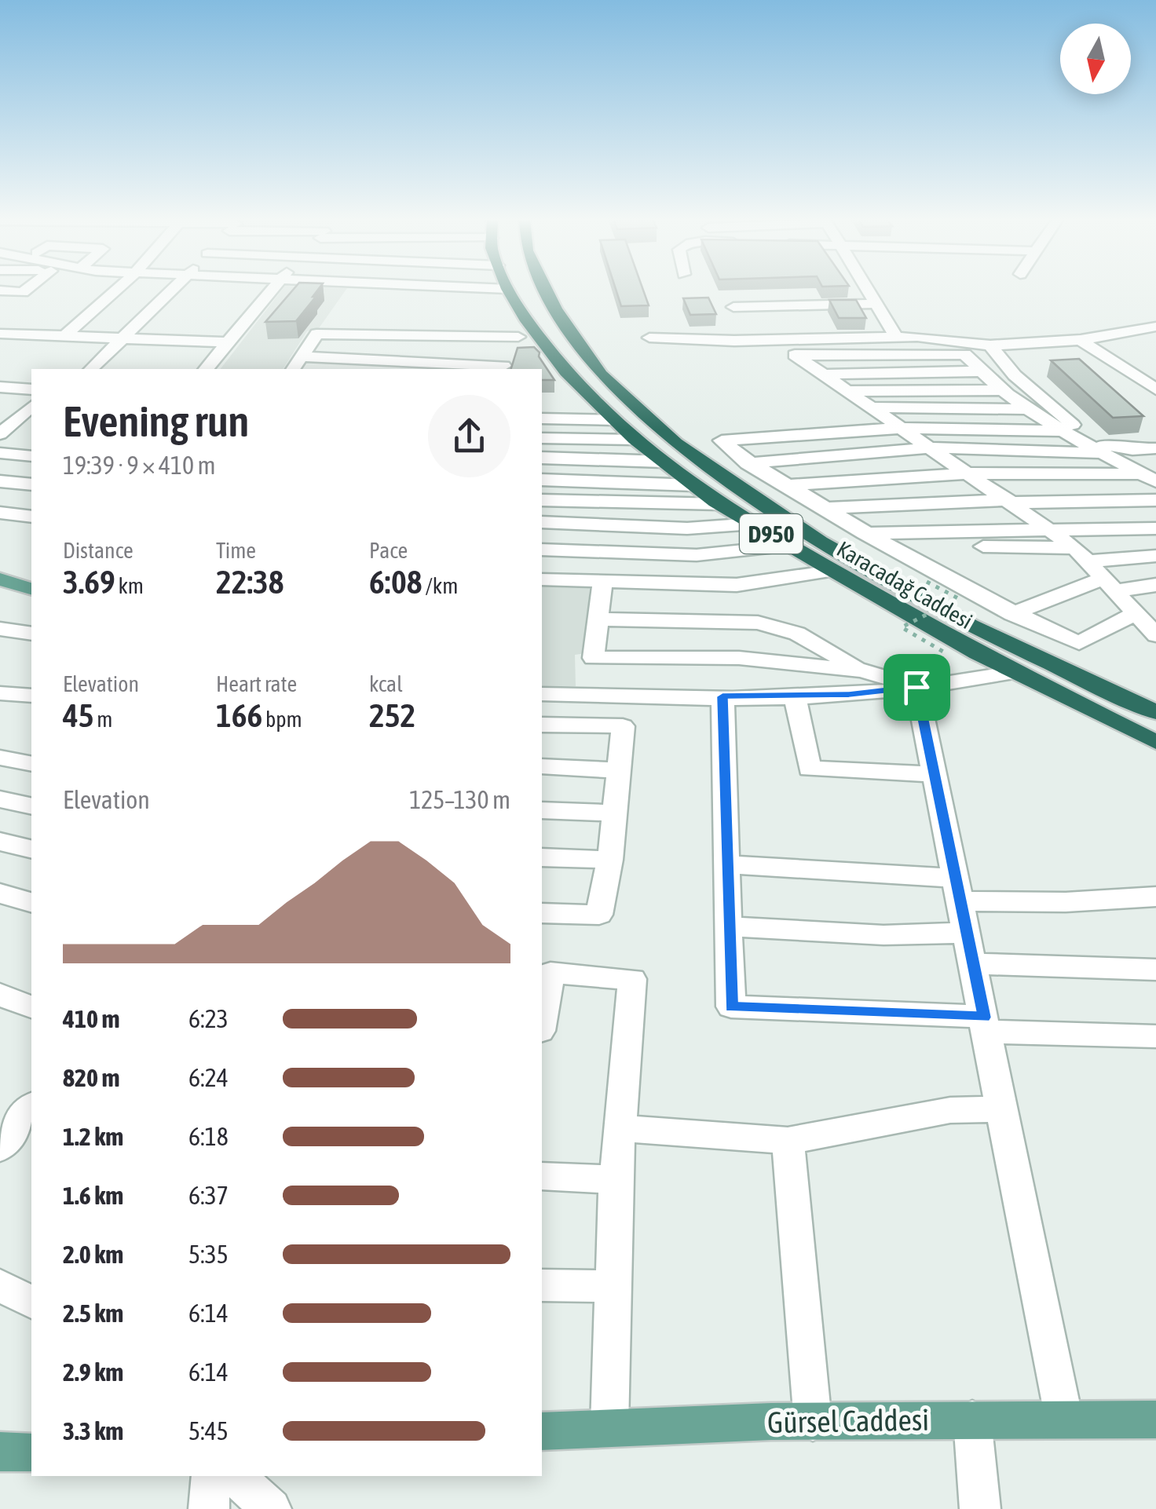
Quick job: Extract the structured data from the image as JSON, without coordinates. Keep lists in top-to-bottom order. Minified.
{"streets":{"highway":["D950","Karacadağ Caddesi"],"main road":["Gürsel Caddesi"]},"north":"bottom","page":{"heading":["Evening run","19:39 · 9 × 410 m"],"stats":[["Distance","3.69 km"],["Time","22:38"],["Pace","6:08 /km"],["Elevation","45 m"],["Heart rate","166 bpm"],["kcal","252"]],"chart":["Elevation","125–130 m"],"list":[{"name":"410 m","note":"6:23"},{"name":"820 m","note":"6:24"},{"name":"1.2 km","note":"6:18"},{"name":"1.6 km","note":"6:37"},{"name":"2.0 km","note":"5:35"},{"name":"2.5 km","note":"6:14"},{"name":"2.9 km","note":"6:14"},{"name":"3.3 km","note":"5:45"}]}}
